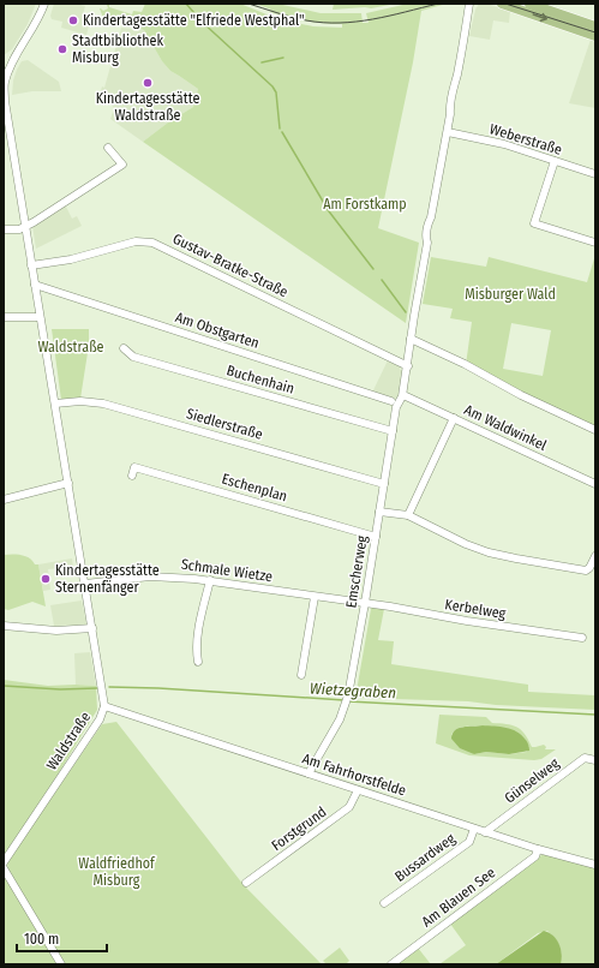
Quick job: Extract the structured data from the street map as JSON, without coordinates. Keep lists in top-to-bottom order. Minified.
{"streets":{"street":["Weberstraße","Gustav-Bratke-Straße","Am Obstgarten","Buchenhain","Siedlerstraße","Am Waldwinkel","Eschenplan","Schmale Wietze","Emscherweg","Kerbelweg","Waldstraße","Am Fahrhorstfelde","Günselweg","Forstgrund","Bussardweg","Am Blauen See"]},"crossings":[["Gustav-Bratke-Straße","Emscherweg"],["Gustav-Bratke-Straße","Waldstraße"],["Am Obstgarten","Waldstraße"],["Buchenhain","Emscherweg"],["Siedlerstraße","Emscherweg"],["Siedlerstraße","Waldstraße"],["Am Waldwinkel","Emscherweg"],["Eschenplan","Emscherweg"],["Schmale Wietze","Emscherweg"],["Schmale Wietze","Kerbelweg"],["Schmale Wietze","Waldstraße"],["Emscherweg","Kerbelweg"],["Emscherweg","Am Fahrhorstfelde"],["Waldstraße","Am Fahrhorstfelde"],["Am Fahrhorstfelde","Günselweg"],["Am Fahrhorstfelde","Forstgrund"],["Am Fahrhorstfelde","Bussardweg"],["Am Fahrhorstfelde","Am Blauen See"]],"water":["Wietzegraben"],"parks":["Am Forstkamp","Misburger Wald","Waldstraße","Waldfriedhof Misburg"],"places":["Kindertagesstätte \"Elfriede Westphal\"","Stadtbibliothek Misburg","Kindertagesstätte Waldstraße","Kindertagesstätte Sternenfänger"],"scale_bar":"100 m"}
